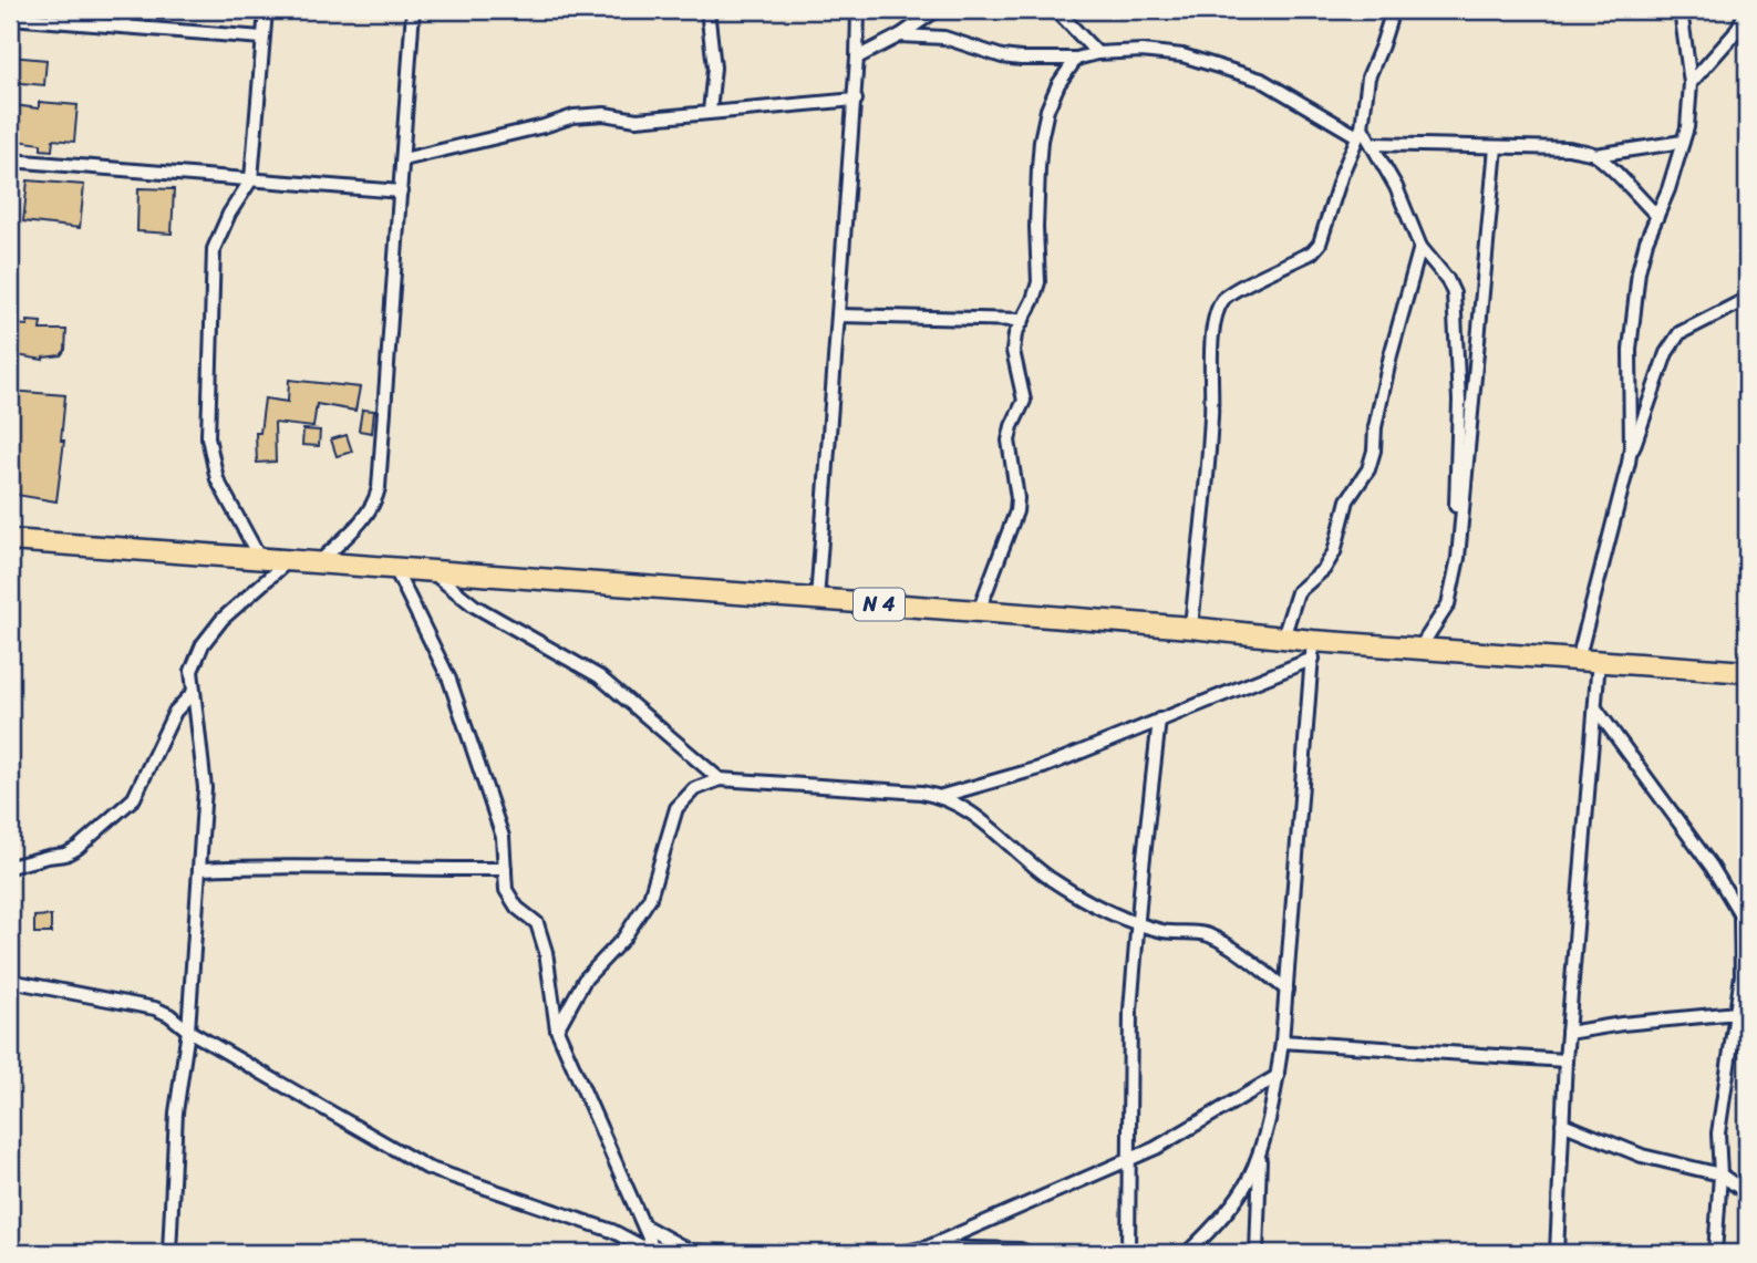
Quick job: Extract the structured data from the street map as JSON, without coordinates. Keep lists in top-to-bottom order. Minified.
{"streets":{"main road":["N 4"]}}
